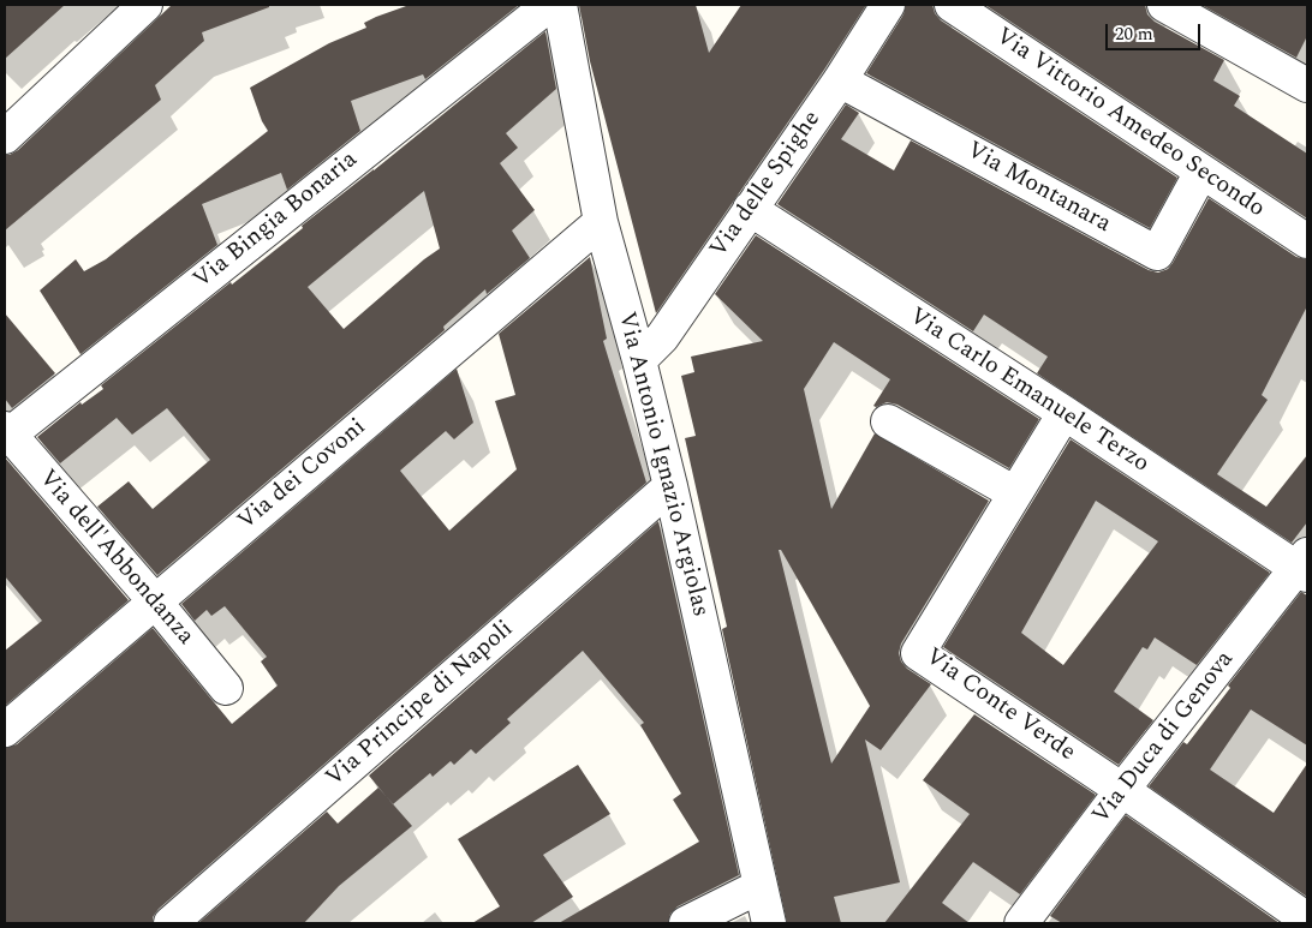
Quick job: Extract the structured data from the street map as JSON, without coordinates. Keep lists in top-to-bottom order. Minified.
{"streets":{"street":["Via Vittorio Amedeo Secondo","Via delle Spighe","Via Montanara","Via Bingia Bonaria","Via Carlo Emanuele Terzo","Via Antonio Ignazio Argiolas","Via dei Covoni","Via dell'Abbondanza","Via Principe di Napoli","Via Conte Verde","Via Duca di Genova"]},"crossings":[["Via Vittorio Amedeo Secondo","Via Montanara"],["Via delle Spighe","Via Montanara"],["Via delle Spighe","Via Carlo Emanuele Terzo"],["Via delle Spighe","Via Antonio Ignazio Argiolas"],["Via Bingia Bonaria","Via dell'Abbondanza"],["Via Carlo Emanuele Terzo","Via Conte Verde"],["Via Carlo Emanuele Terzo","Via Duca di Genova"],["Via Antonio Ignazio Argiolas","Via dei Covoni"],["Via Antonio Ignazio Argiolas","Via Principe di Napoli"],["Via dei Covoni","Via dell'Abbondanza"],["Via Conte Verde","Via Duca di Genova"]],"scale_bar":"20 m"}
